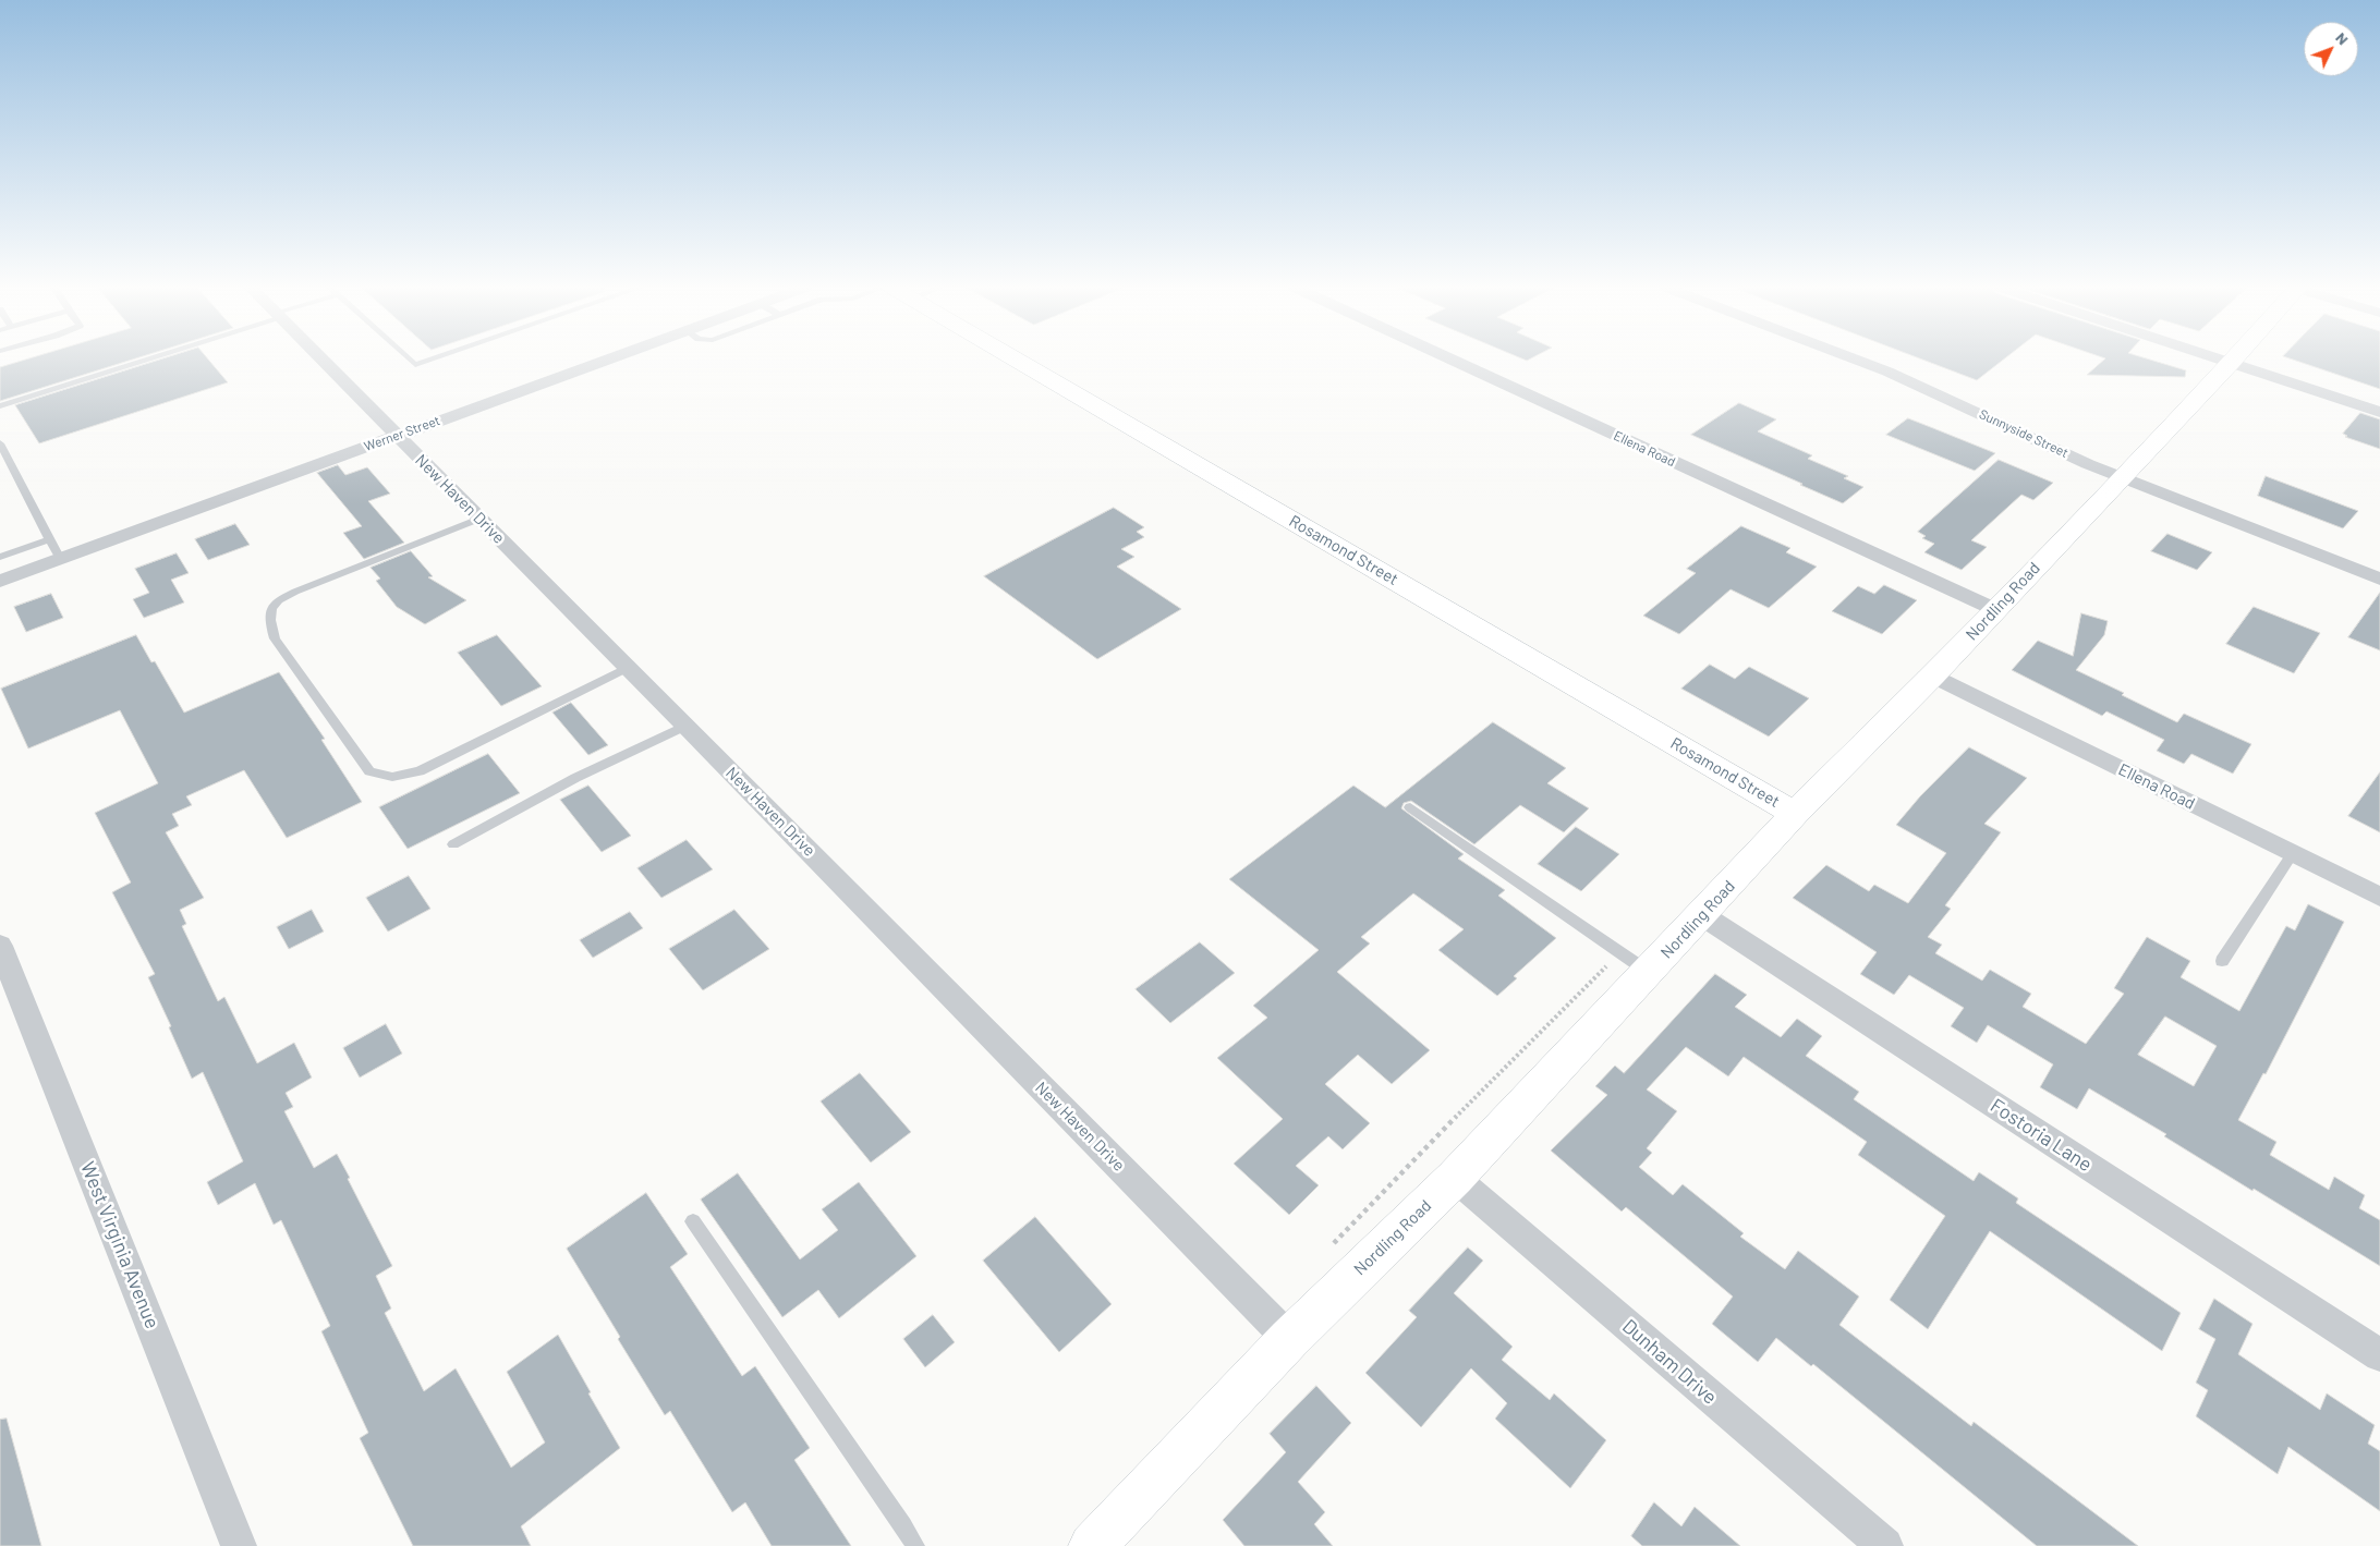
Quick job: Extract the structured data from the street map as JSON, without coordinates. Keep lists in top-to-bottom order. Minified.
{"streets":{"street":["Werner Street","Sunnyside Street","Ellena Road","New Haven Drive","Rosamond Street","Nordling Road","Fostoria Lane","West Virginia Avenue","Dunham Drive"]},"crossings":[["Werner Street","New Haven Drive"],["Sunnyside Street","Nordling Road"],["Ellena Road","Nordling Road"],["New Haven Drive","Nordling Road"],["Rosamond Street","Nordling Road"],["Nordling Road","Fostoria Lane"],["Nordling Road","Dunham Drive"]],"north":"top right"}
